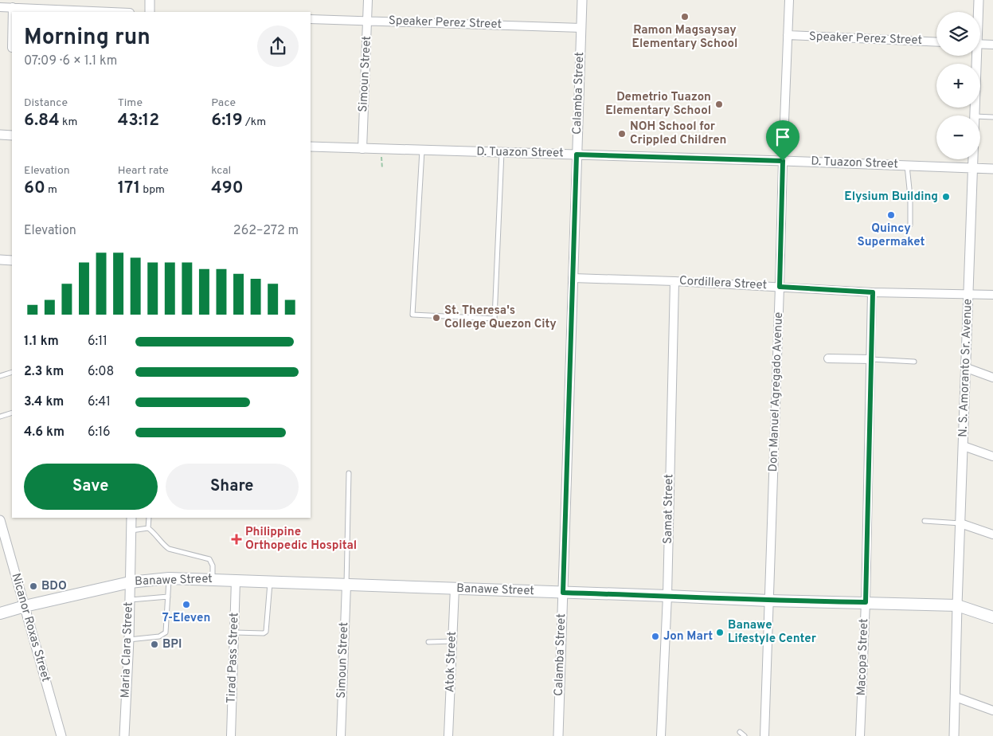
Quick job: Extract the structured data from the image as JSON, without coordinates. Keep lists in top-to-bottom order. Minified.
{"streets":{"main road":["Banawe Street"],"street":["Speaker Perez Street","Simoun Street","Calamba Street","D. Tuazon Street","Cordillera Street","N. S. Amoranto Sr. Avenue","Don Manuel Agregado Avenue","Samat Street","Nicanor Roxas Street","Maria Clara Street","Macopa Street","Tirad Pass Street","Atok Street"]},"crossings":[["Speaker Perez Street","Simoun Street"],["Speaker Perez Street","Calamba Street"],["Speaker Perez Street","Don Manuel Agregado Avenue"],["Simoun Street","D. Tuazon Street"],["Simoun Street","Banawe Street"],["Calamba Street","D. Tuazon Street"],["Calamba Street","Cordillera Street"],["Calamba Street","Banawe Street"],["D. Tuazon Street","N. S. Amoranto Sr. Avenue"],["D. Tuazon Street","Don Manuel Agregado Avenue"],["Cordillera Street","N. S. Amoranto Sr. Avenue"],["Cordillera Street","Don Manuel Agregado Avenue"],["Cordillera Street","Samat Street"],["Cordillera Street","Macopa Street"],["N. S. Amoranto Sr. Avenue","Banawe Street"],["Don Manuel Agregado Avenue","Banawe Street"],["Samat Street","Banawe Street"],["Banawe Street","Nicanor Roxas Street"],["Banawe Street","Maria Clara Street"],["Banawe Street","Macopa Street"],["Banawe Street","Tirad Pass Street"],["Banawe Street","Atok Street"]],"places":{"other":["Ramon Magsaysay Elementary School","Demetrio Tuazon Elementary School","NOH School for Crippled Children","Elysium Building","Quincy Supermaket","St. Theresa's College Quezon City","BDO","7-Eleven","Banawe Lifestyle Center","Jon Mart","BPI"],"health":["Philippine Orthopedic Hospital"]},"page":{"map_buttons":["+","−"],"heading":["Morning run","07:09 · 6 × 1.1 km"],"stats":[["Distance","6.84 km"],["Time","43:12"],["Pace","6:19 /km"],["Elevation","60 m"],["Heart rate","171 bpm"],["kcal","490"]],"chart":["Elevation","262–272 m"],"list":[{"name":"1.1 km","note":"6:11"},{"name":"2.3 km","note":"6:08"},{"name":"3.4 km","note":"6:41"},{"name":"4.6 km","note":"6:16"}],"buttons":["Save","Share"]}}
